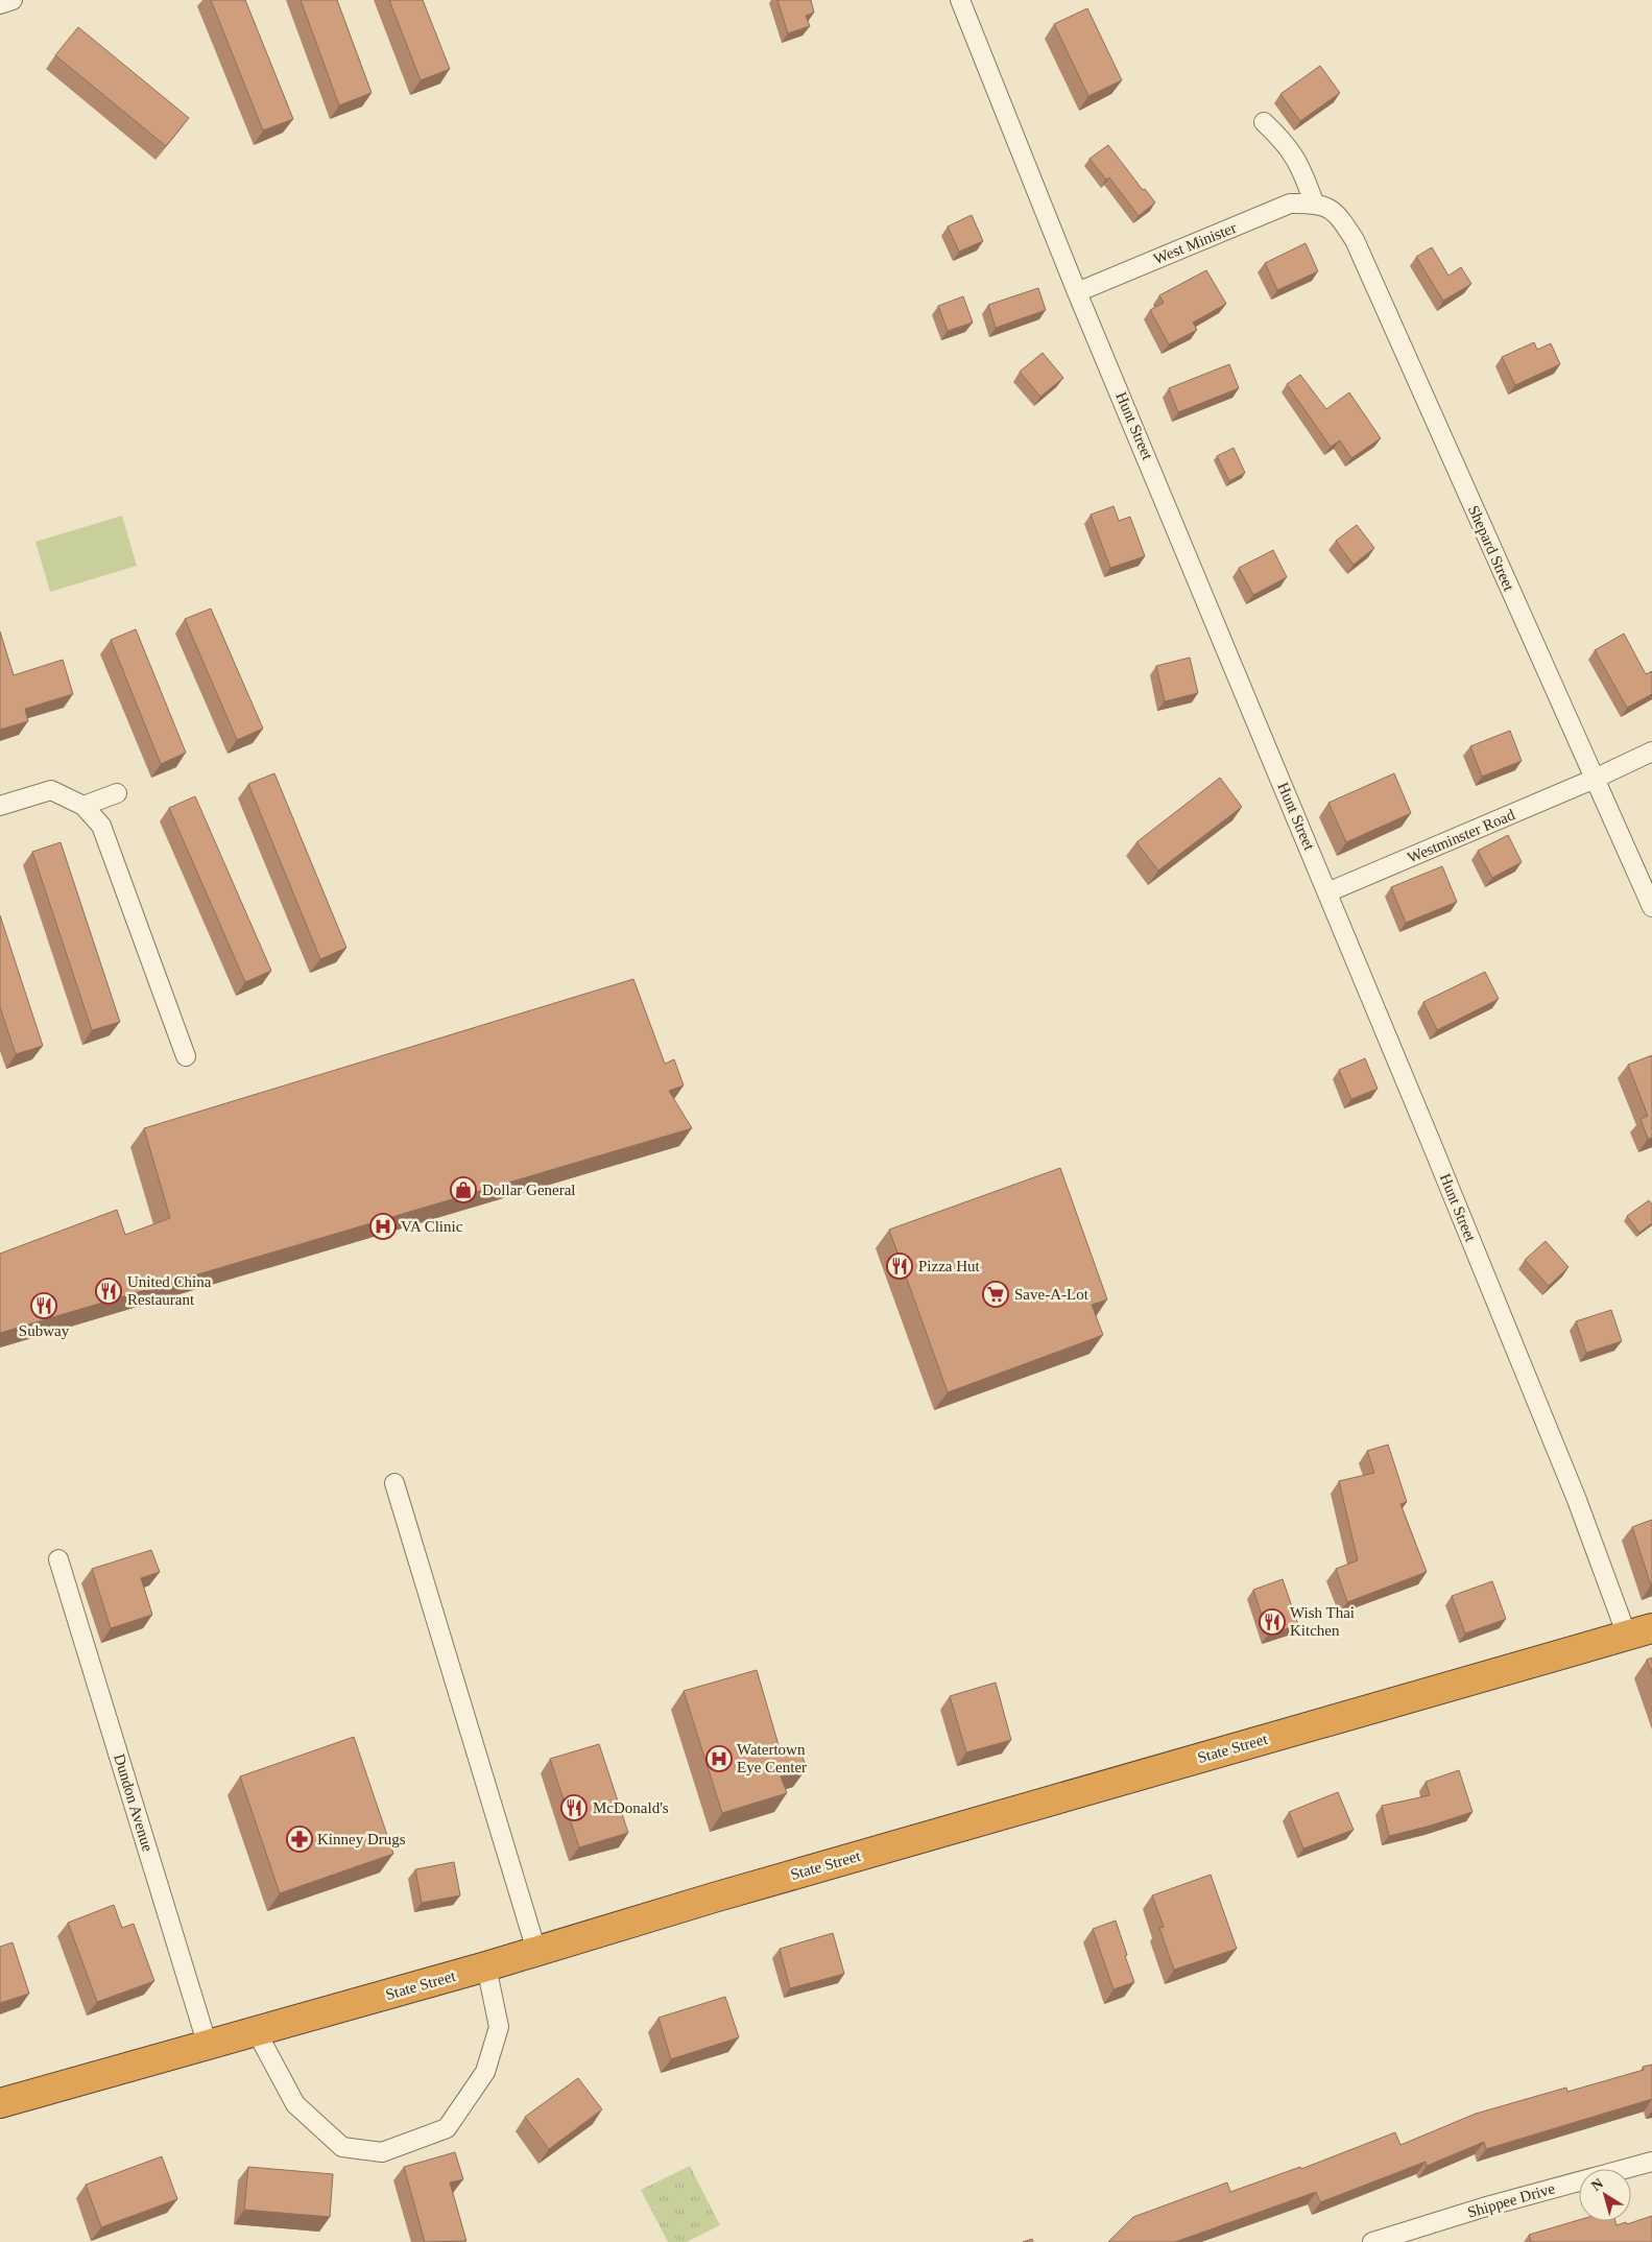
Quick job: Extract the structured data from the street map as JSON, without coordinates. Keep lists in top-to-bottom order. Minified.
{"streets":{"highway":["State Street"],"street":["West Minister","Hunt Street","Shepard Street","Westminster Road","Dundon Avenue","Shippee Drive"]},"crossings":[["West Minister","Hunt Street"],["West Minister","Shepard Street"],["Hunt Street","Westminster Road"],["Hunt Street","State Street"],["Shepard Street","Westminster Road"],["State Street","Dundon Avenue"]],"places":{"shop":["Dollar General"],"hospital":["VA Clinic","Watertown Eye Center"],"restaurant":["Pizza Hut","United China Restaurant","Subway","Wish Thai Kitchen","McDonald's"],"supermarket":["Save-A-Lot"],"pharmacy":["Kinney Drugs"]},"north":"top left"}
